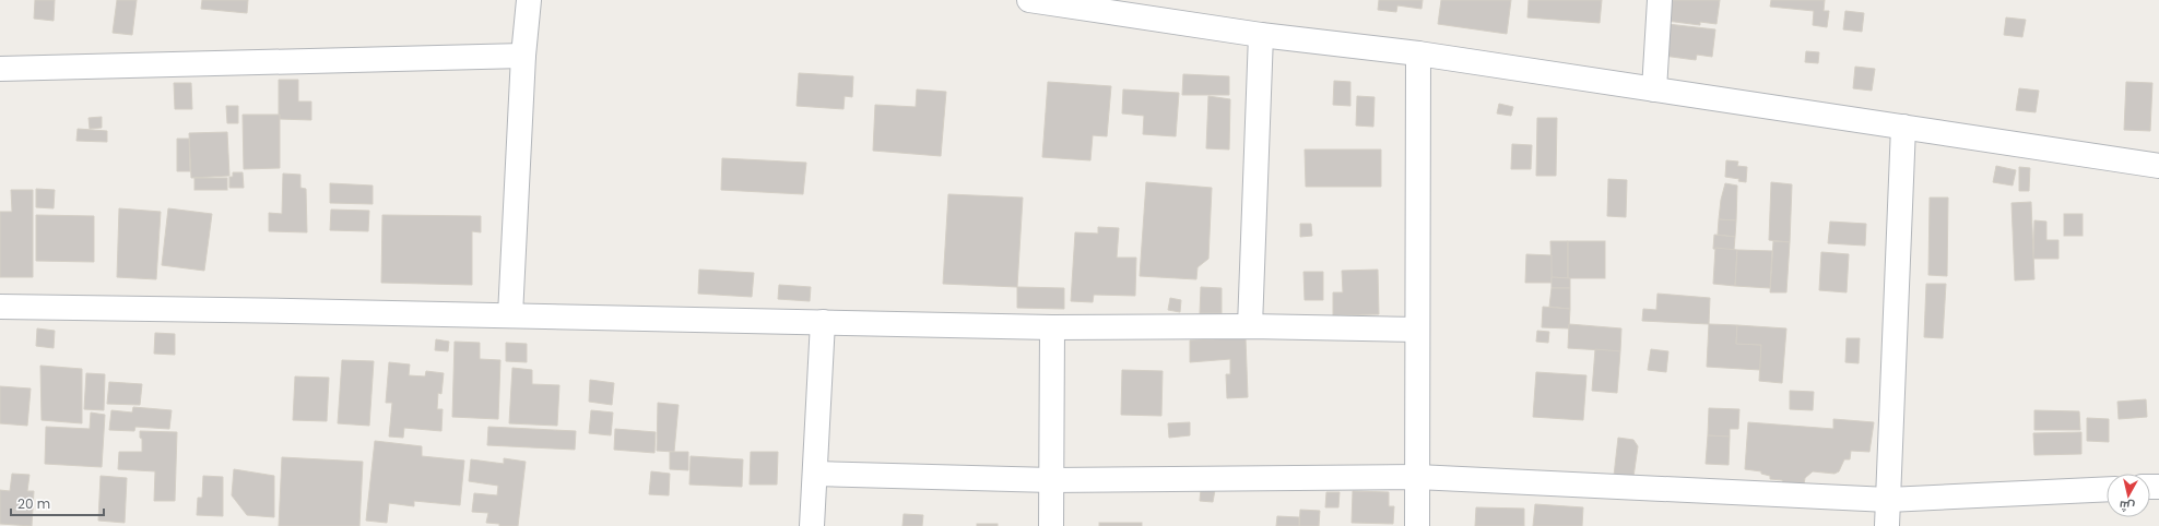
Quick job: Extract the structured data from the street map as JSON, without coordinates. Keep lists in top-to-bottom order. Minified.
{"scale_bar":"20 m","north":"bottom"}
